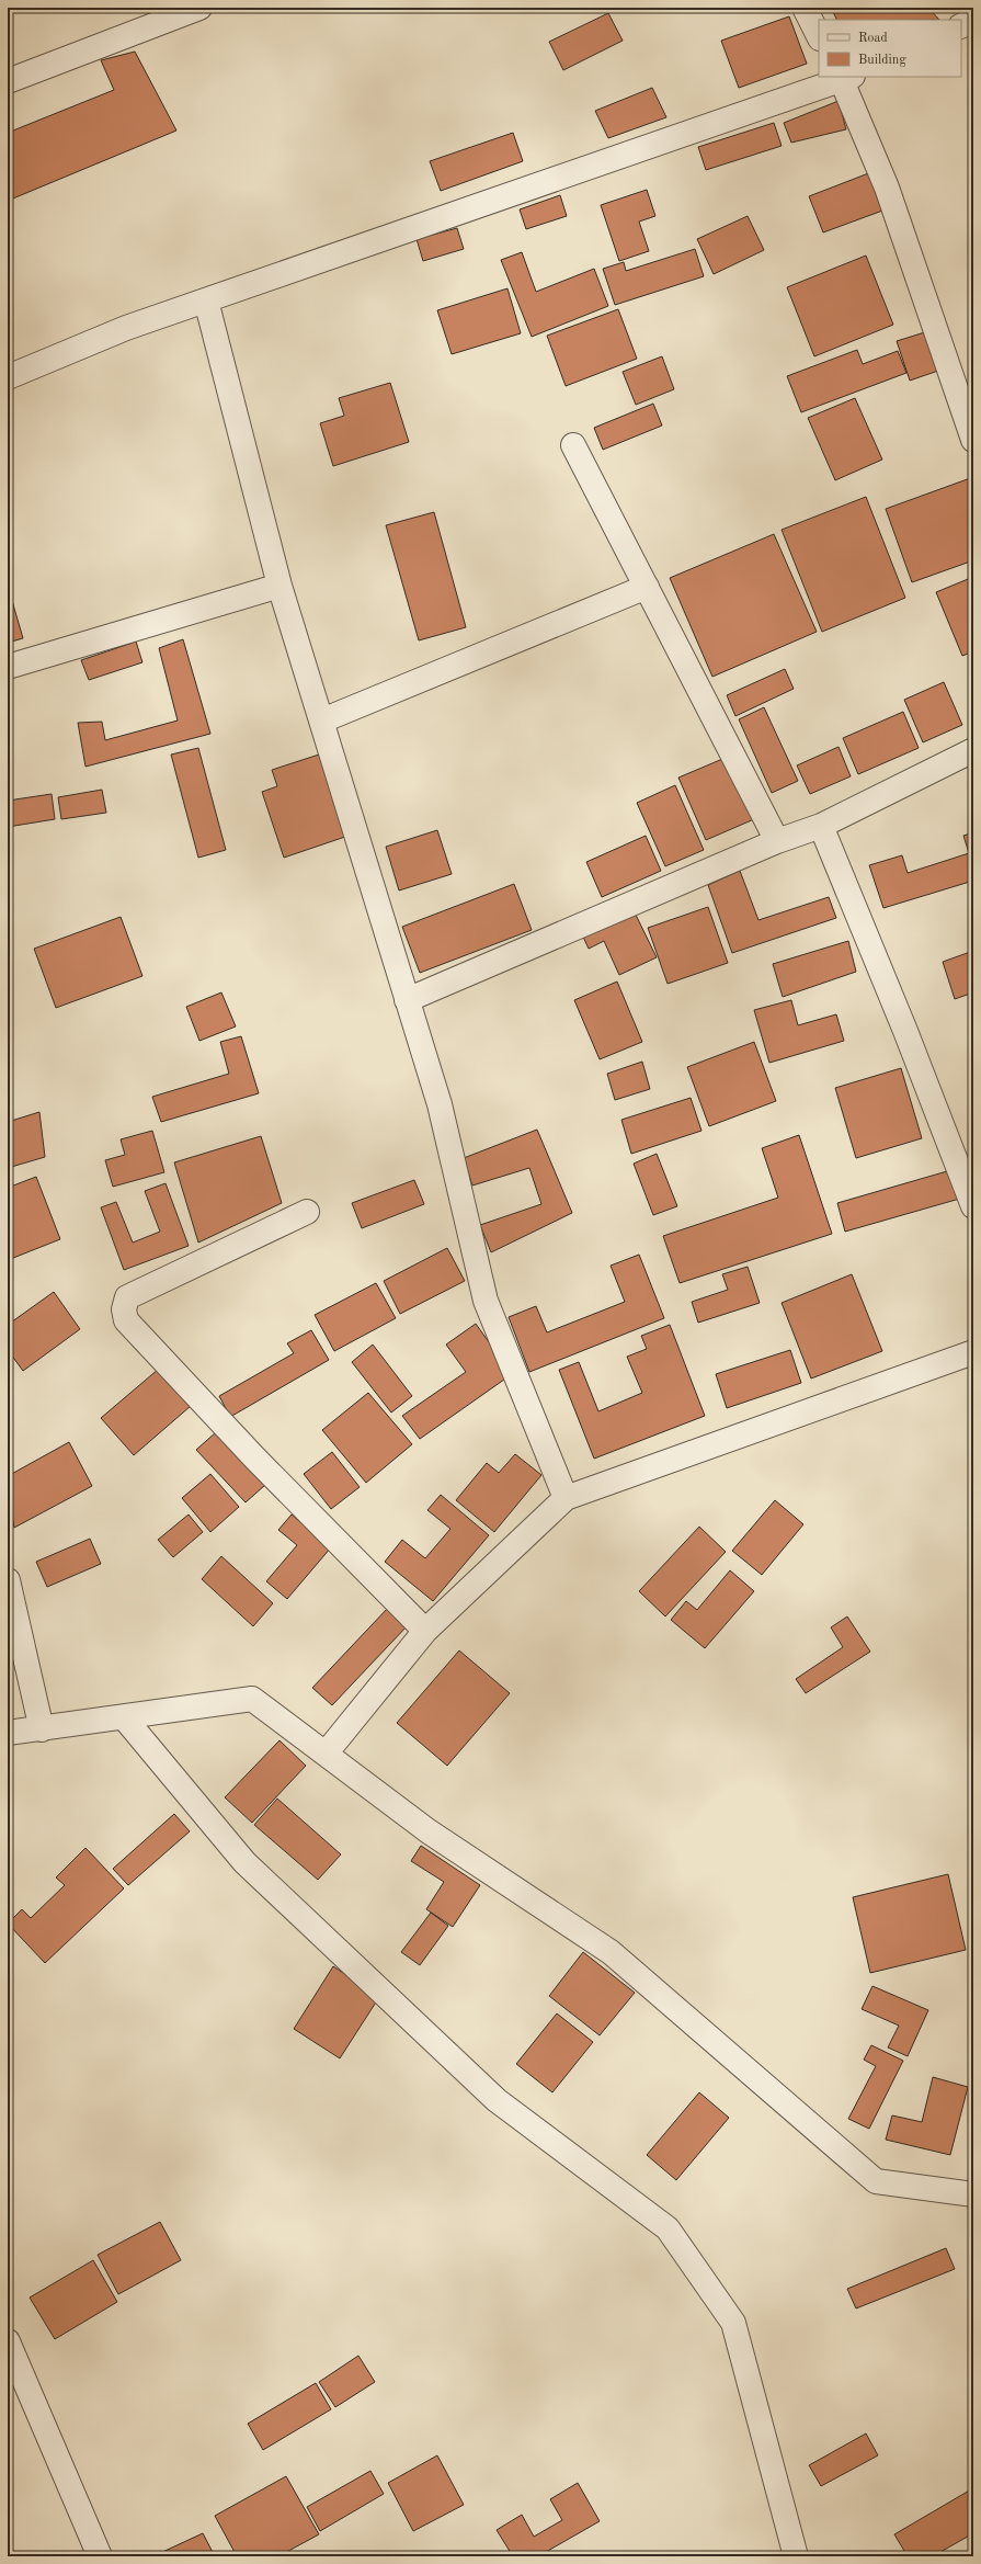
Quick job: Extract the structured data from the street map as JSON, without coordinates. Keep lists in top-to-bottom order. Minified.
{"legend":["Road","Building"]}
